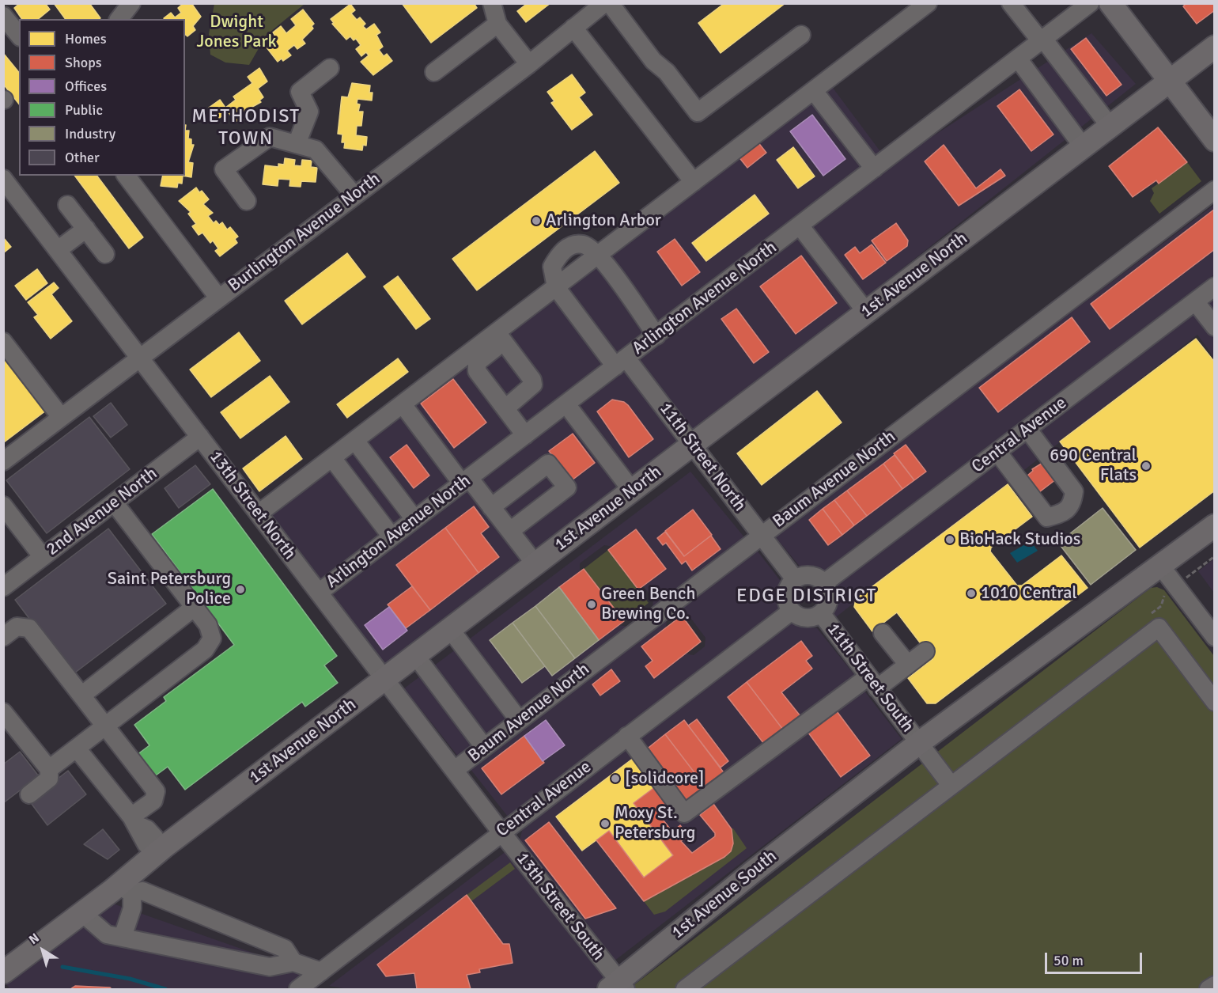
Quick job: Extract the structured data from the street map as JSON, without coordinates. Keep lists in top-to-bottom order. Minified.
{"streets":{"main road":["1st Avenue North","1st Avenue South"],"street":["Burlington Avenue North","Arlington Avenue North","Central Avenue","11th Street North","Baum Avenue North","13th Street North","2nd Avenue North","11th Street South","13th Street South"]},"crossings":[["Burlington Avenue North","13th Street North"],["1st Avenue North","11th Street North"],["1st Avenue North","13th Street North"],["Arlington Avenue North","11th Street North"],["Arlington Avenue North","13th Street North"],["Central Avenue","11th Street North"],["Central Avenue","13th Street North"],["Central Avenue","11th Street South"],["Central Avenue","13th Street South"],["11th Street North","Baum Avenue North"],["11th Street North","11th Street South"],["Baum Avenue North","13th Street North"],["13th Street North","2nd Avenue North"],["13th Street North","13th Street South"],["11th Street South","1st Avenue South"],["1st Avenue South","13th Street South"]],"districts":["METHODIST TOWN","EDGE DISTRICT"],"parks":["Dwight Jones Park"],"places":["Arlington Arbor","690 Central Flats","BioHack Studios","Saint Petersburg Police","1010 Central","Green Bench Brewing Co.","[solidcore]","Moxy St. Petersburg"],"legend":["Homes","Shops","Offices","Public","Industry","Other"],"scale_bar":"50 m","north":"top left"}
